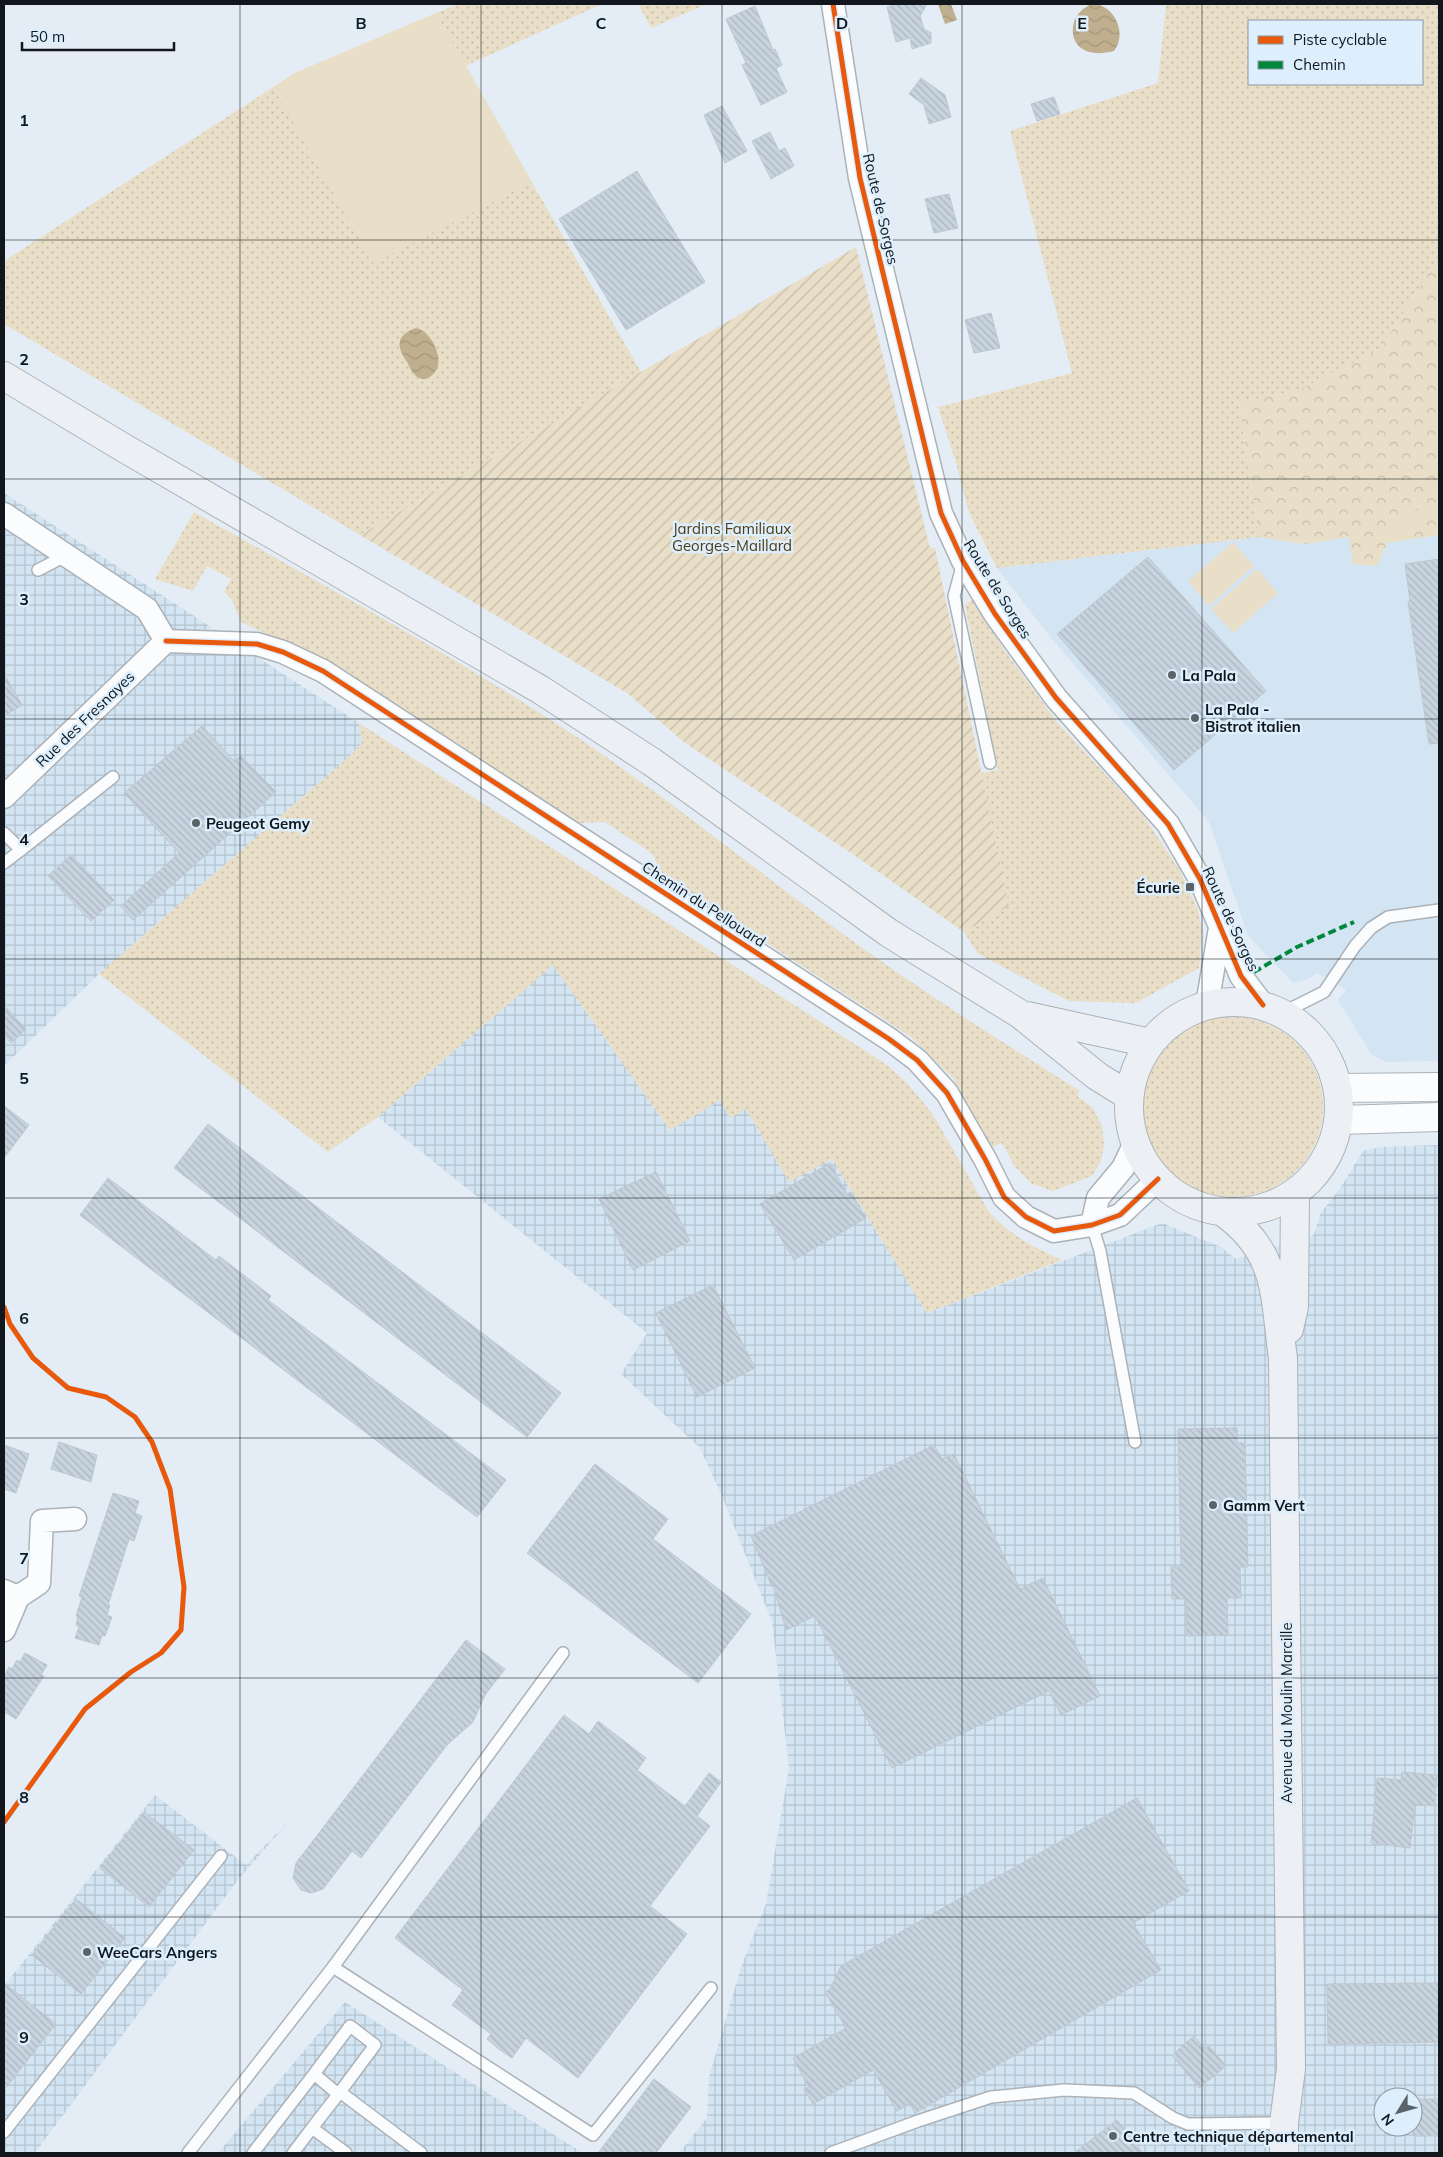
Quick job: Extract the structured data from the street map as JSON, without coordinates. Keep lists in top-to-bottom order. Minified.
{"streets":{"main road":["Avenue du Moulin Marcille"],"street":["Route de Sorges","Rue des Fresnayes","Chemin du Pellouard"]},"crossings":[["Rue des Fresnayes","Chemin du Pellouard"]],"parks":["Jardins Familiaux Georges-Maillard"],"places":{"other":["La Pala","La Pala - Bistrot italien","Peugeot Gemy","Gamm Vert","WeeCars Angers","Centre technique départemental"],"transit":["Écurie"]},"legend":["Piste cyclable","Chemin"],"scale_bar":"50 m","north":"bottom left","grid":{"columns":["B","C","D","E"],"rows":["1","2","3","4","5","6","7","8","9"]}}
